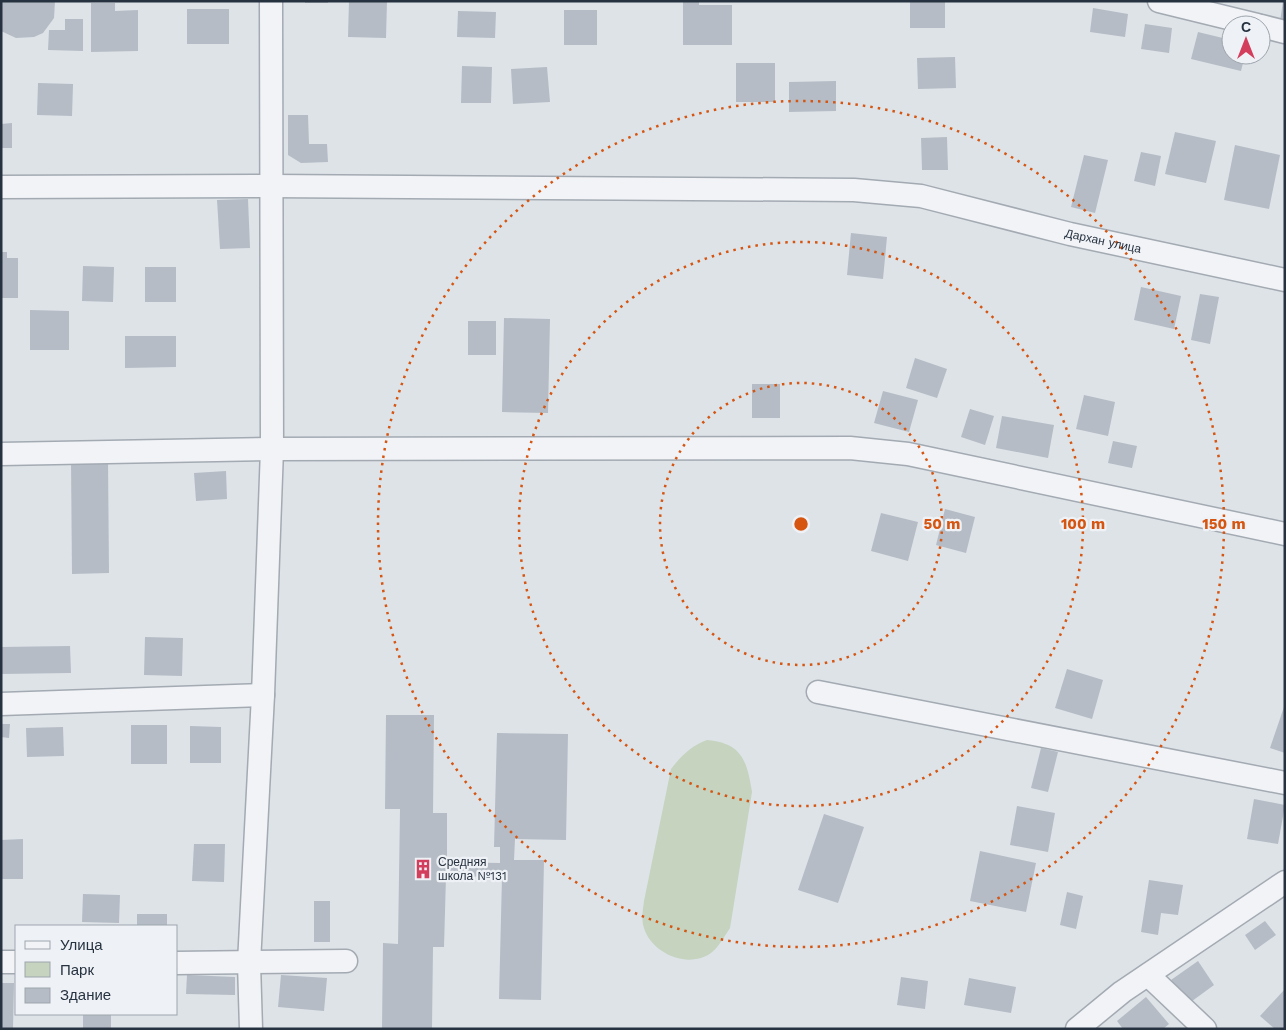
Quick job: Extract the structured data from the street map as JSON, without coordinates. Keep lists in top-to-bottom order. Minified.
{"streets":{"street":["Дархан улица"]},"places":{"building":["Средняя школа №131"]},"legend":["Улица","Парк","Здание"],"north":"top","rings":["50 m","100 m","150 m"]}
